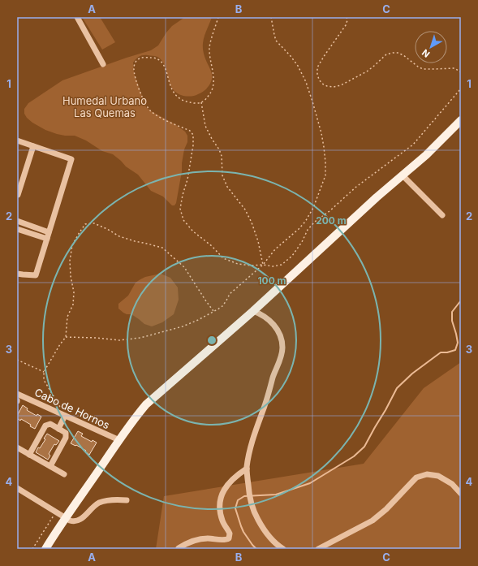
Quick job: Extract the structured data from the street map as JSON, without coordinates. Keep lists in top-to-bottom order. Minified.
{"streets":{"street":["Cabo de Hornos"]},"parks":["Humedal Urbano Las Quemas"],"north":"bottom left","grid":{"columns":["A","B","C"],"rows":["1","2","3","4"]},"rings":["200 m","100 m"]}
